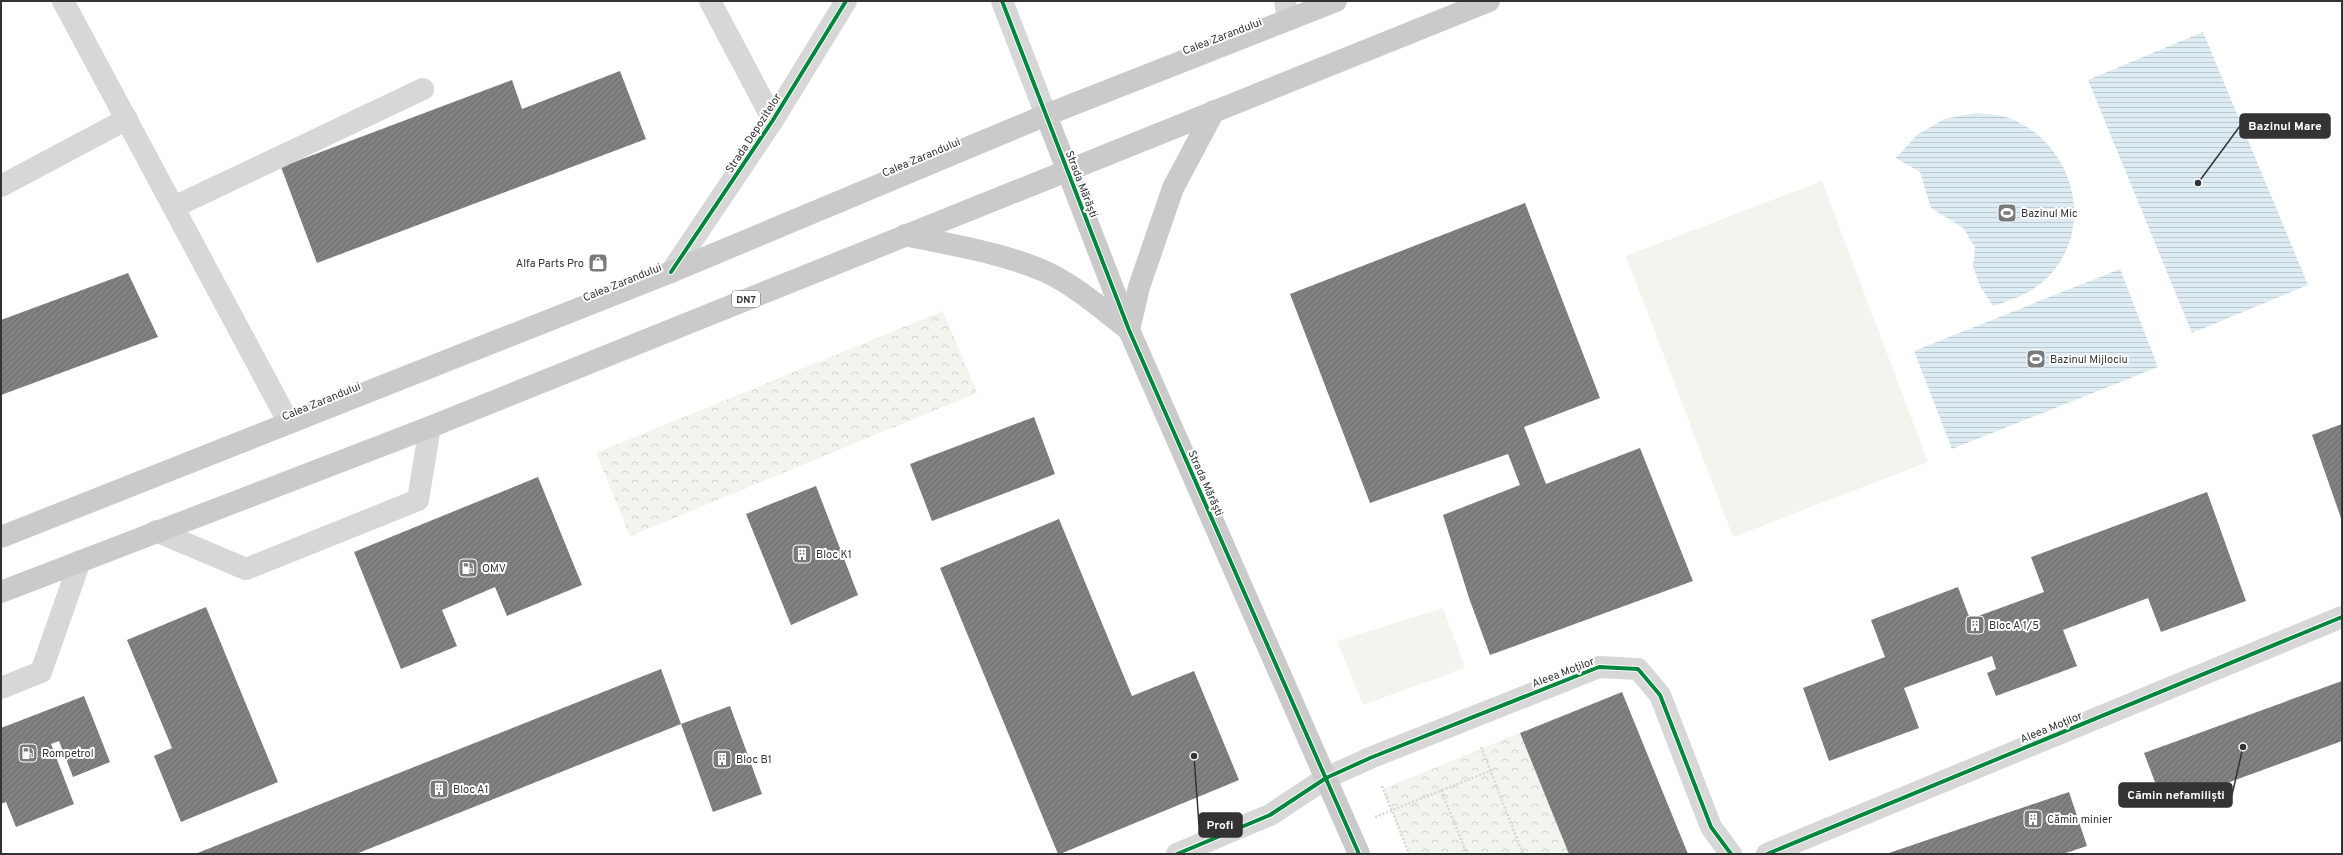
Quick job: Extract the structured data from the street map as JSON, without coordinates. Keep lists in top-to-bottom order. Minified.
{"streets":{"main road":["Calea Zarandului","Strada Mărăști","DN7"],"street":["Strada Depozitelor","Aleea Moților"]},"crossings":[["Calea Zarandului","Strada Depozitelor"],["Calea Zarandului","Strada Mărăști"],["Strada Mărăști","DN7"],["Strada Mărăști","Aleea Moților"]],"places":{"other":["Bazinul Mare","Cămin nefamiliști","Profi"],"sports":["Bazinul Mic","Bazinul Mijlociu"],"shop":["Alfa Parts Pro"],"building":["Bloc K1","Bloc A 1/5","Bloc B1","Bloc A1","Cămin minier"],"fuel station":["OMV","Rompetrol"]}}
